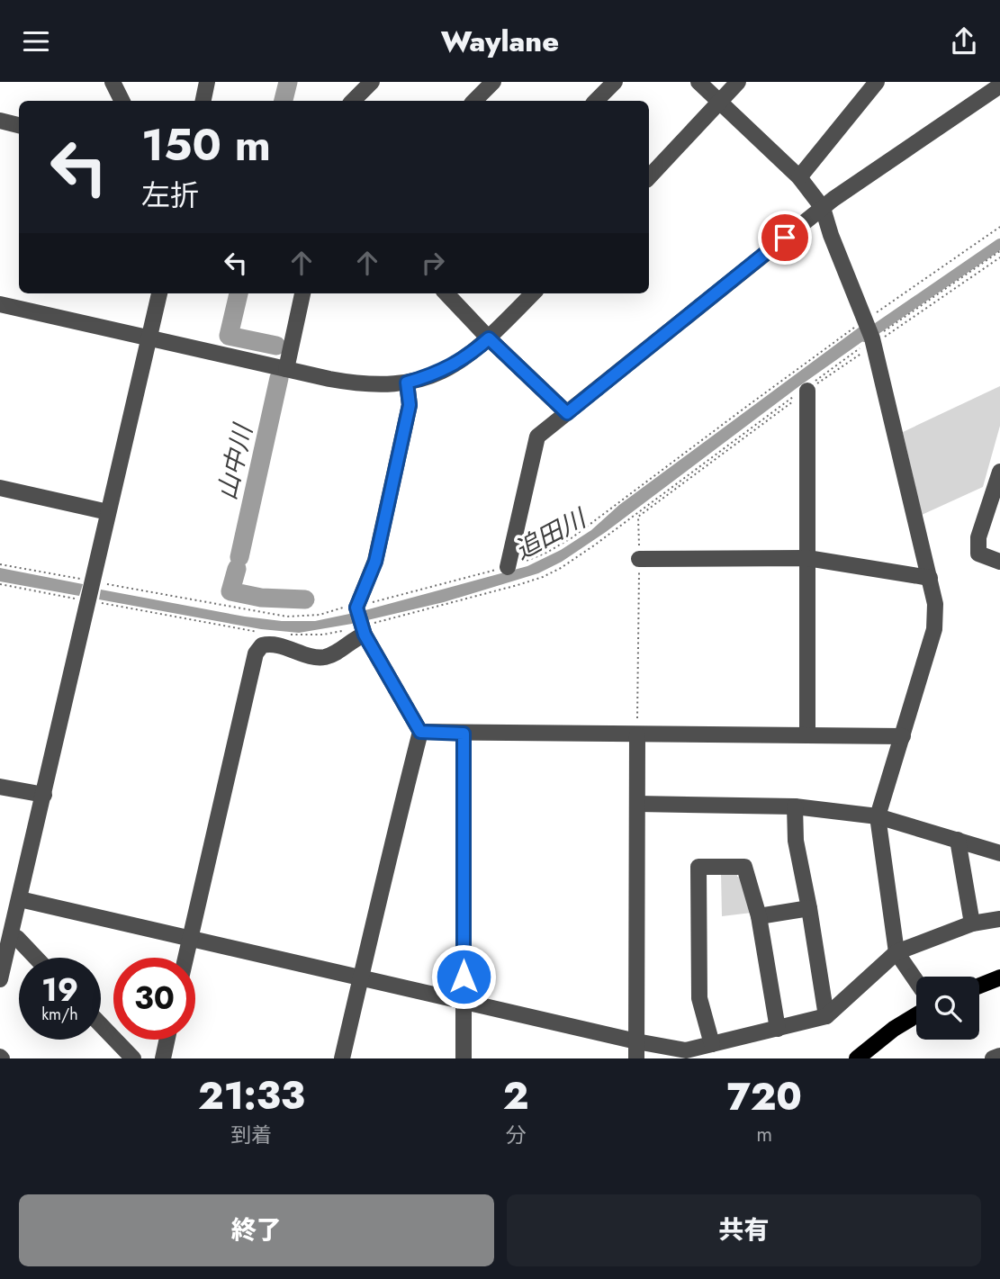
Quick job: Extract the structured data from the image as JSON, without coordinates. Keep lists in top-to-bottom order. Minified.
{"water":["山中川","追田川"],"page":{"header":"Waylane","turn":["150 m","左折"],"speed":"19 km/h","limit":"30","eta":["21:33","到着","2","分","720","m"],"buttons":["終了","共有"]}}
